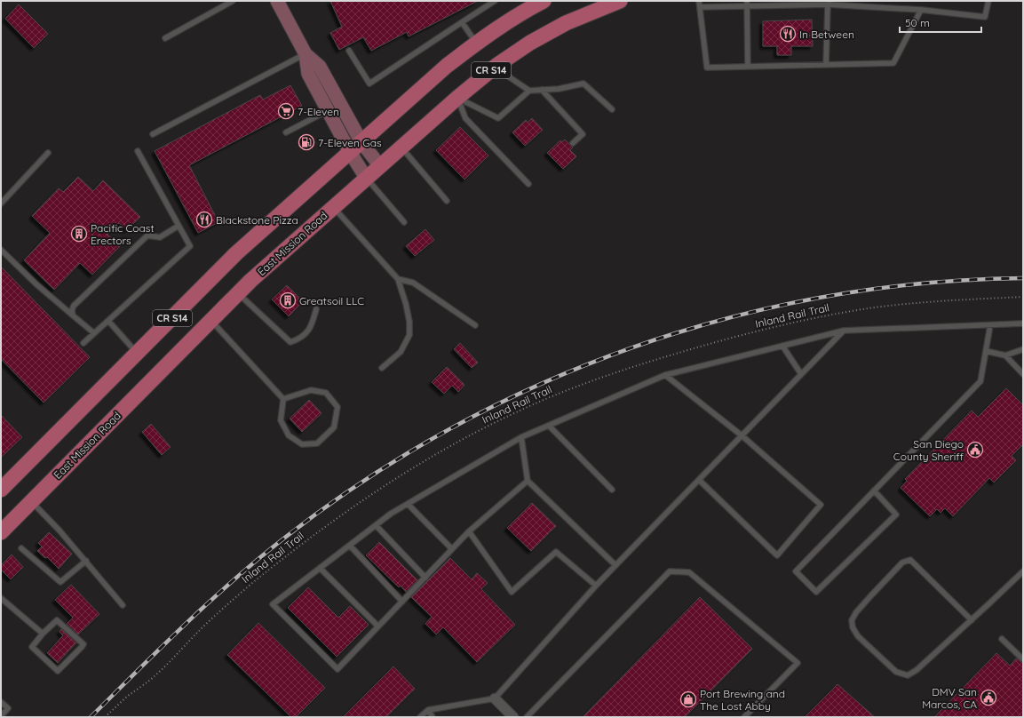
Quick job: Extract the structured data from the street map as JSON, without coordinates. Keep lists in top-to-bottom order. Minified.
{"streets":{"main road":["CR S14","East Mission Road"],"path":["Inland Rail Trail"]},"places":{"restaurant":["In Between","Blackstone Pizza"],"supermarket":["7-Eleven"],"fuel station":["7-Eleven Gas"],"building":["Pacific Coast Erectors","Greatsoil LLC"],"public building":["San Diego County Sheriff","DMV San Marcos, CA"],"shop":["Port Brewing and The Lost Abby"]},"scale_bar":"50 m"}
